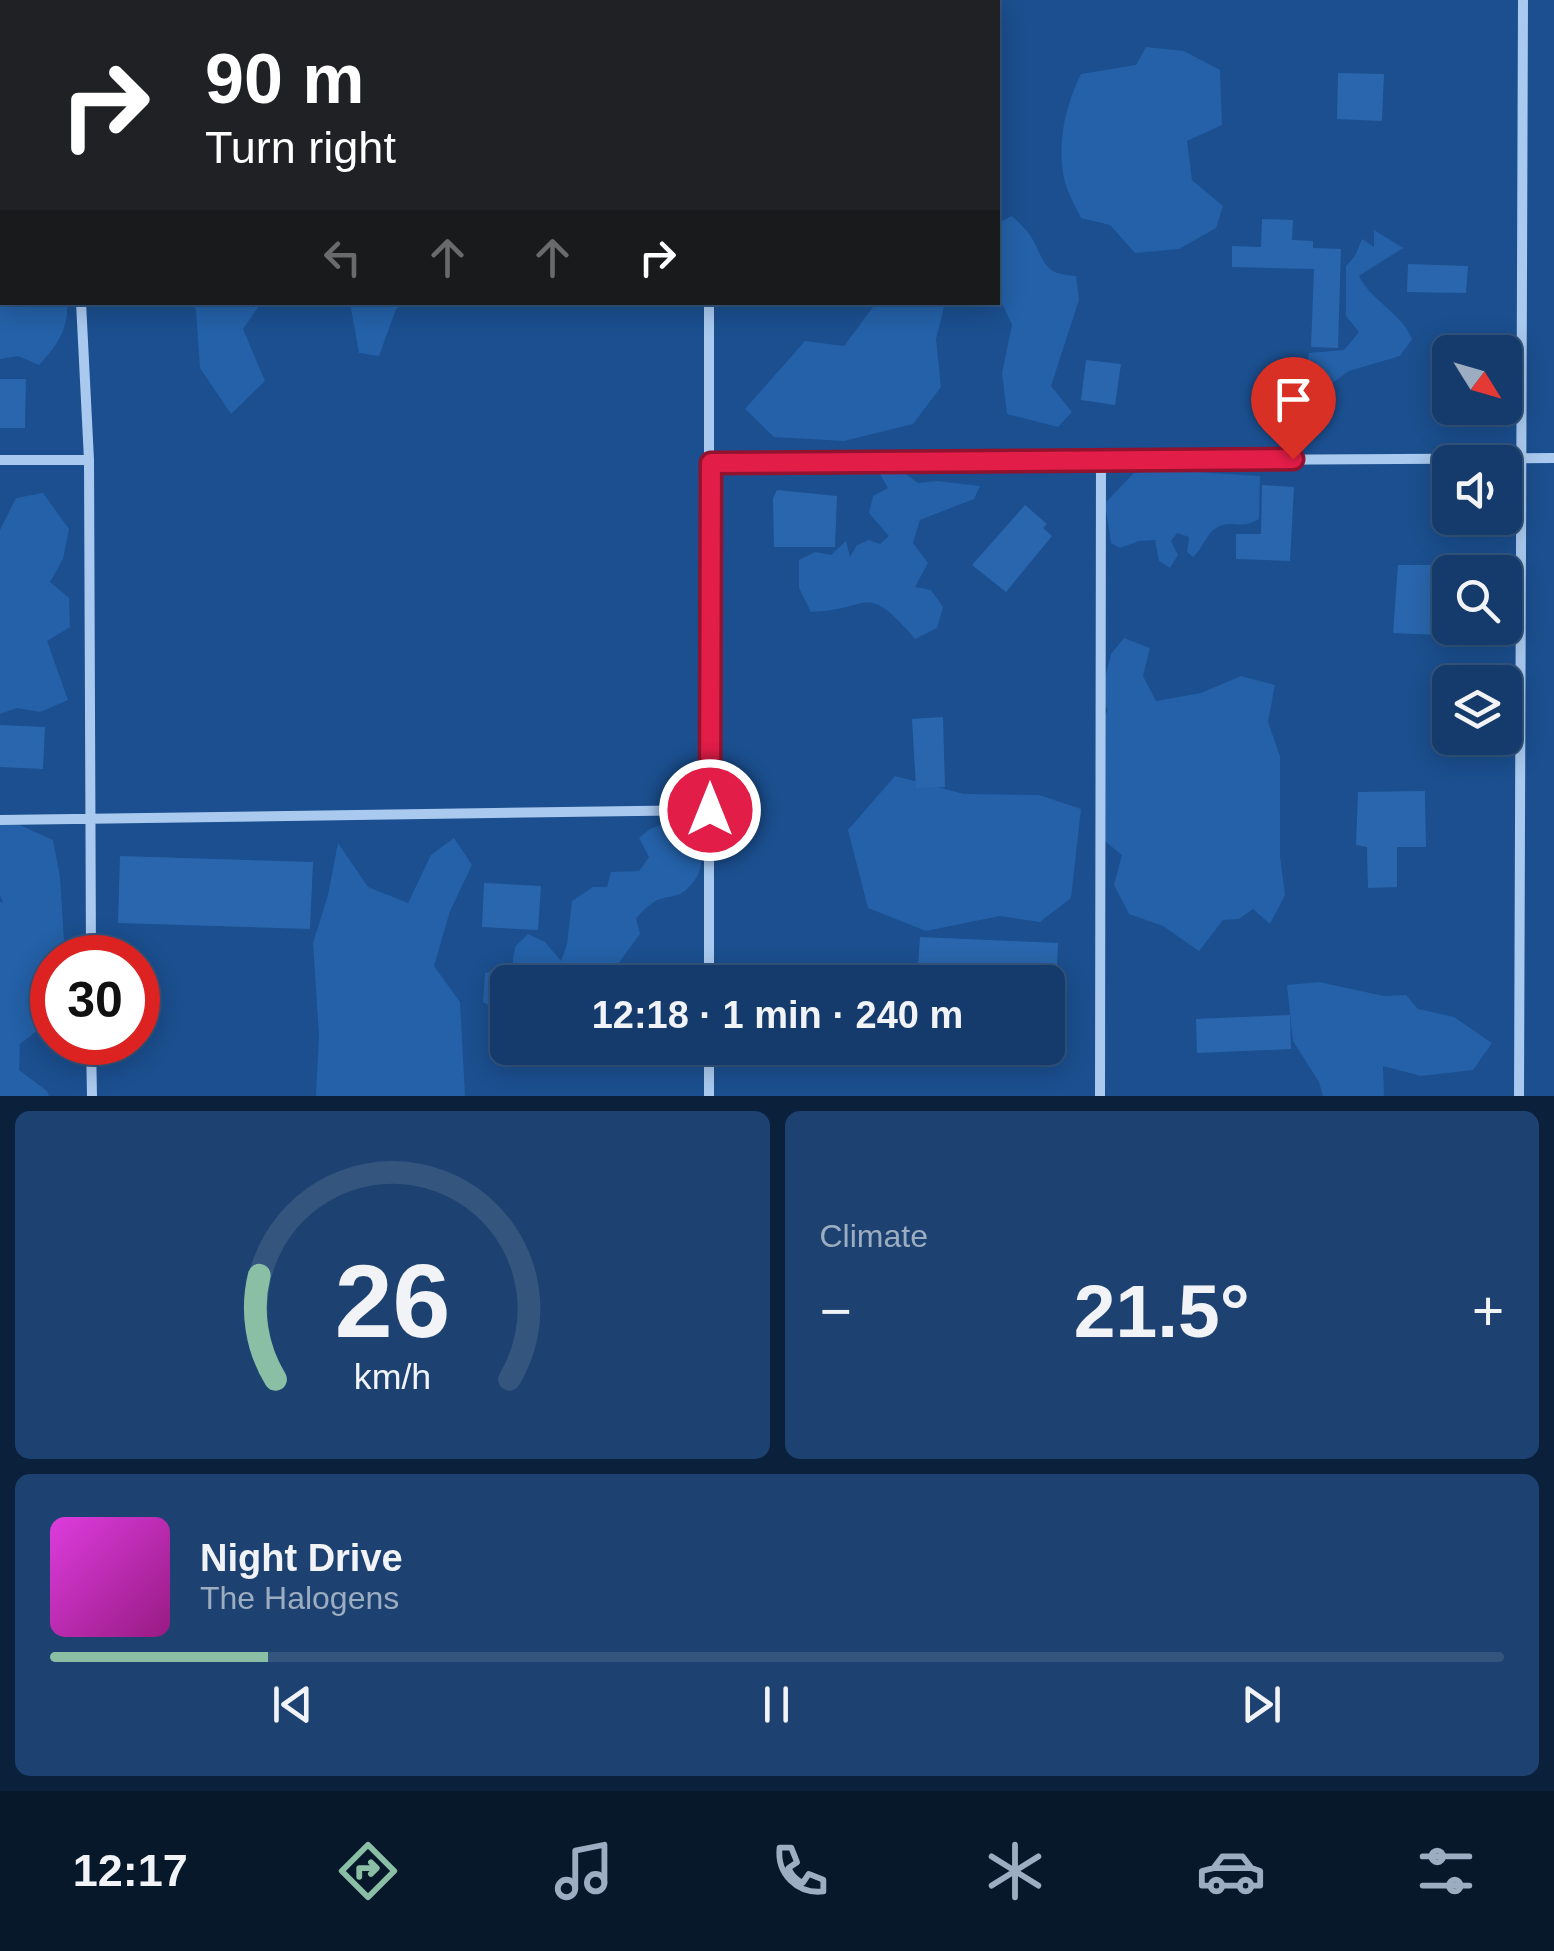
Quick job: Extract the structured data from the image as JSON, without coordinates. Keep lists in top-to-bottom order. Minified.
{"north":"bottom right","page":{"turn":["90 m","Turn right"],"limit":"30","trip":"12:18 · 1 min · 240 m","tile":"Climate","heat":["−","21.5°","+"],"song":["Night Drive","The Halogens"],"tabs":"12:17","gauge":["26","km/h"]}}
